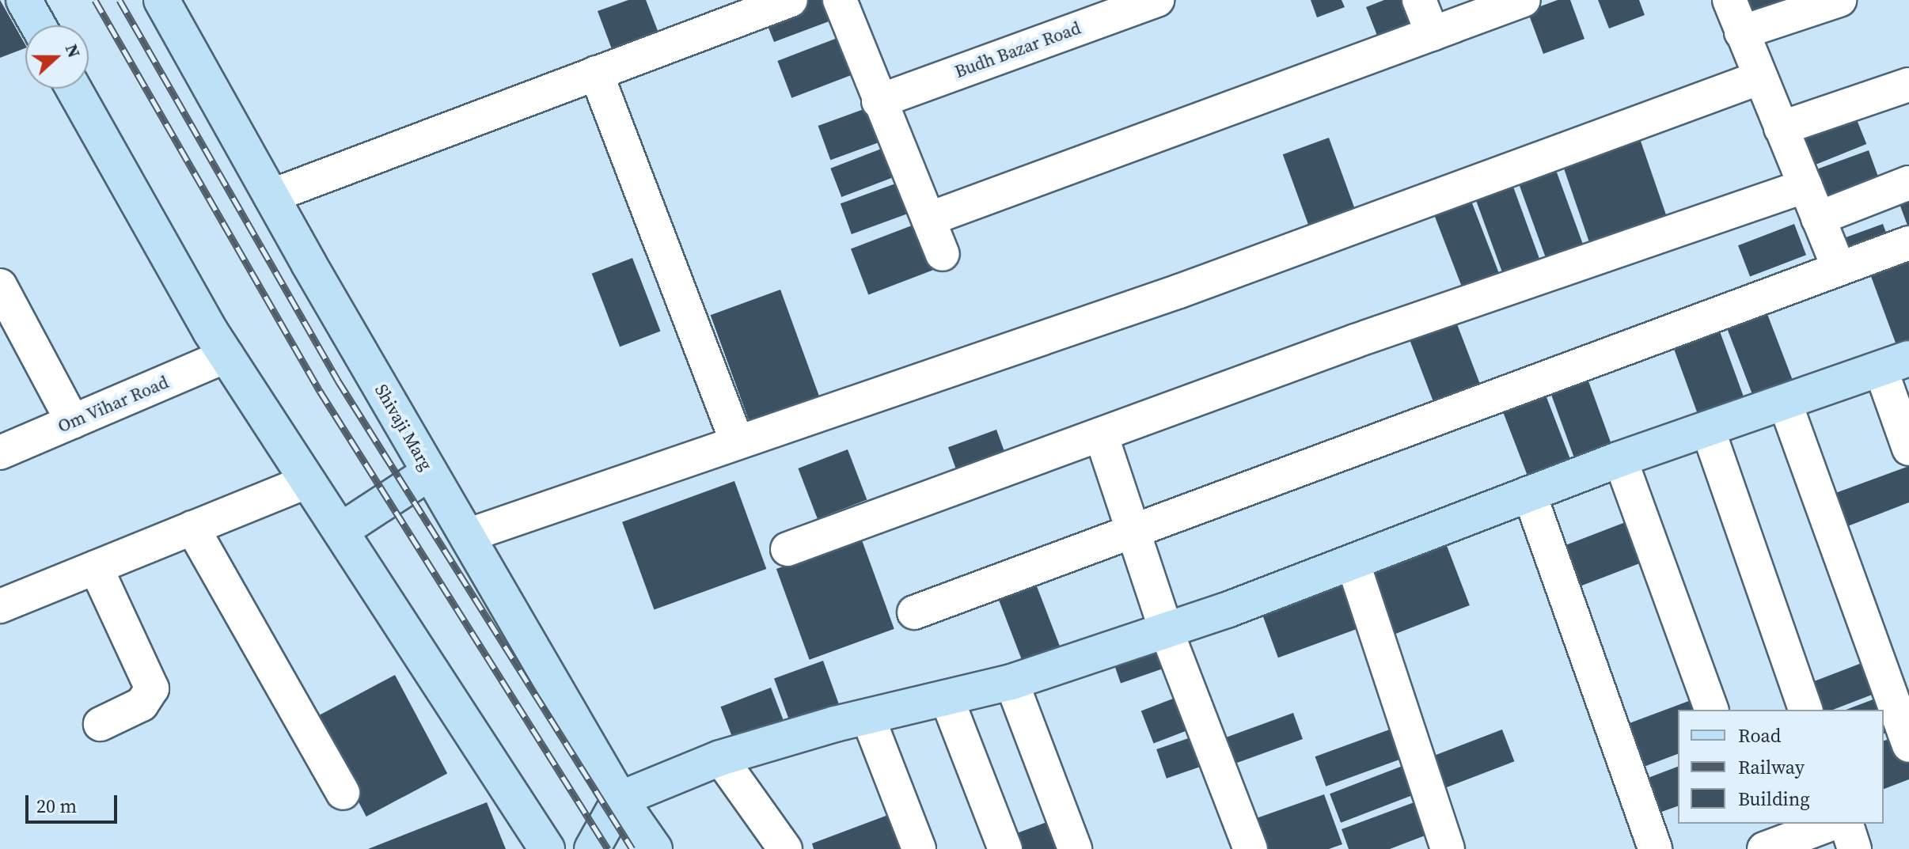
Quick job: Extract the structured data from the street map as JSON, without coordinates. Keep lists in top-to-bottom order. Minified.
{"streets":{"main road":["Shivaji Marg"],"street":["Budh Bazar Road","Om Vihar Road"]},"legend":["Road","Railway","Building"],"scale_bar":"20 m","north":"right"}
